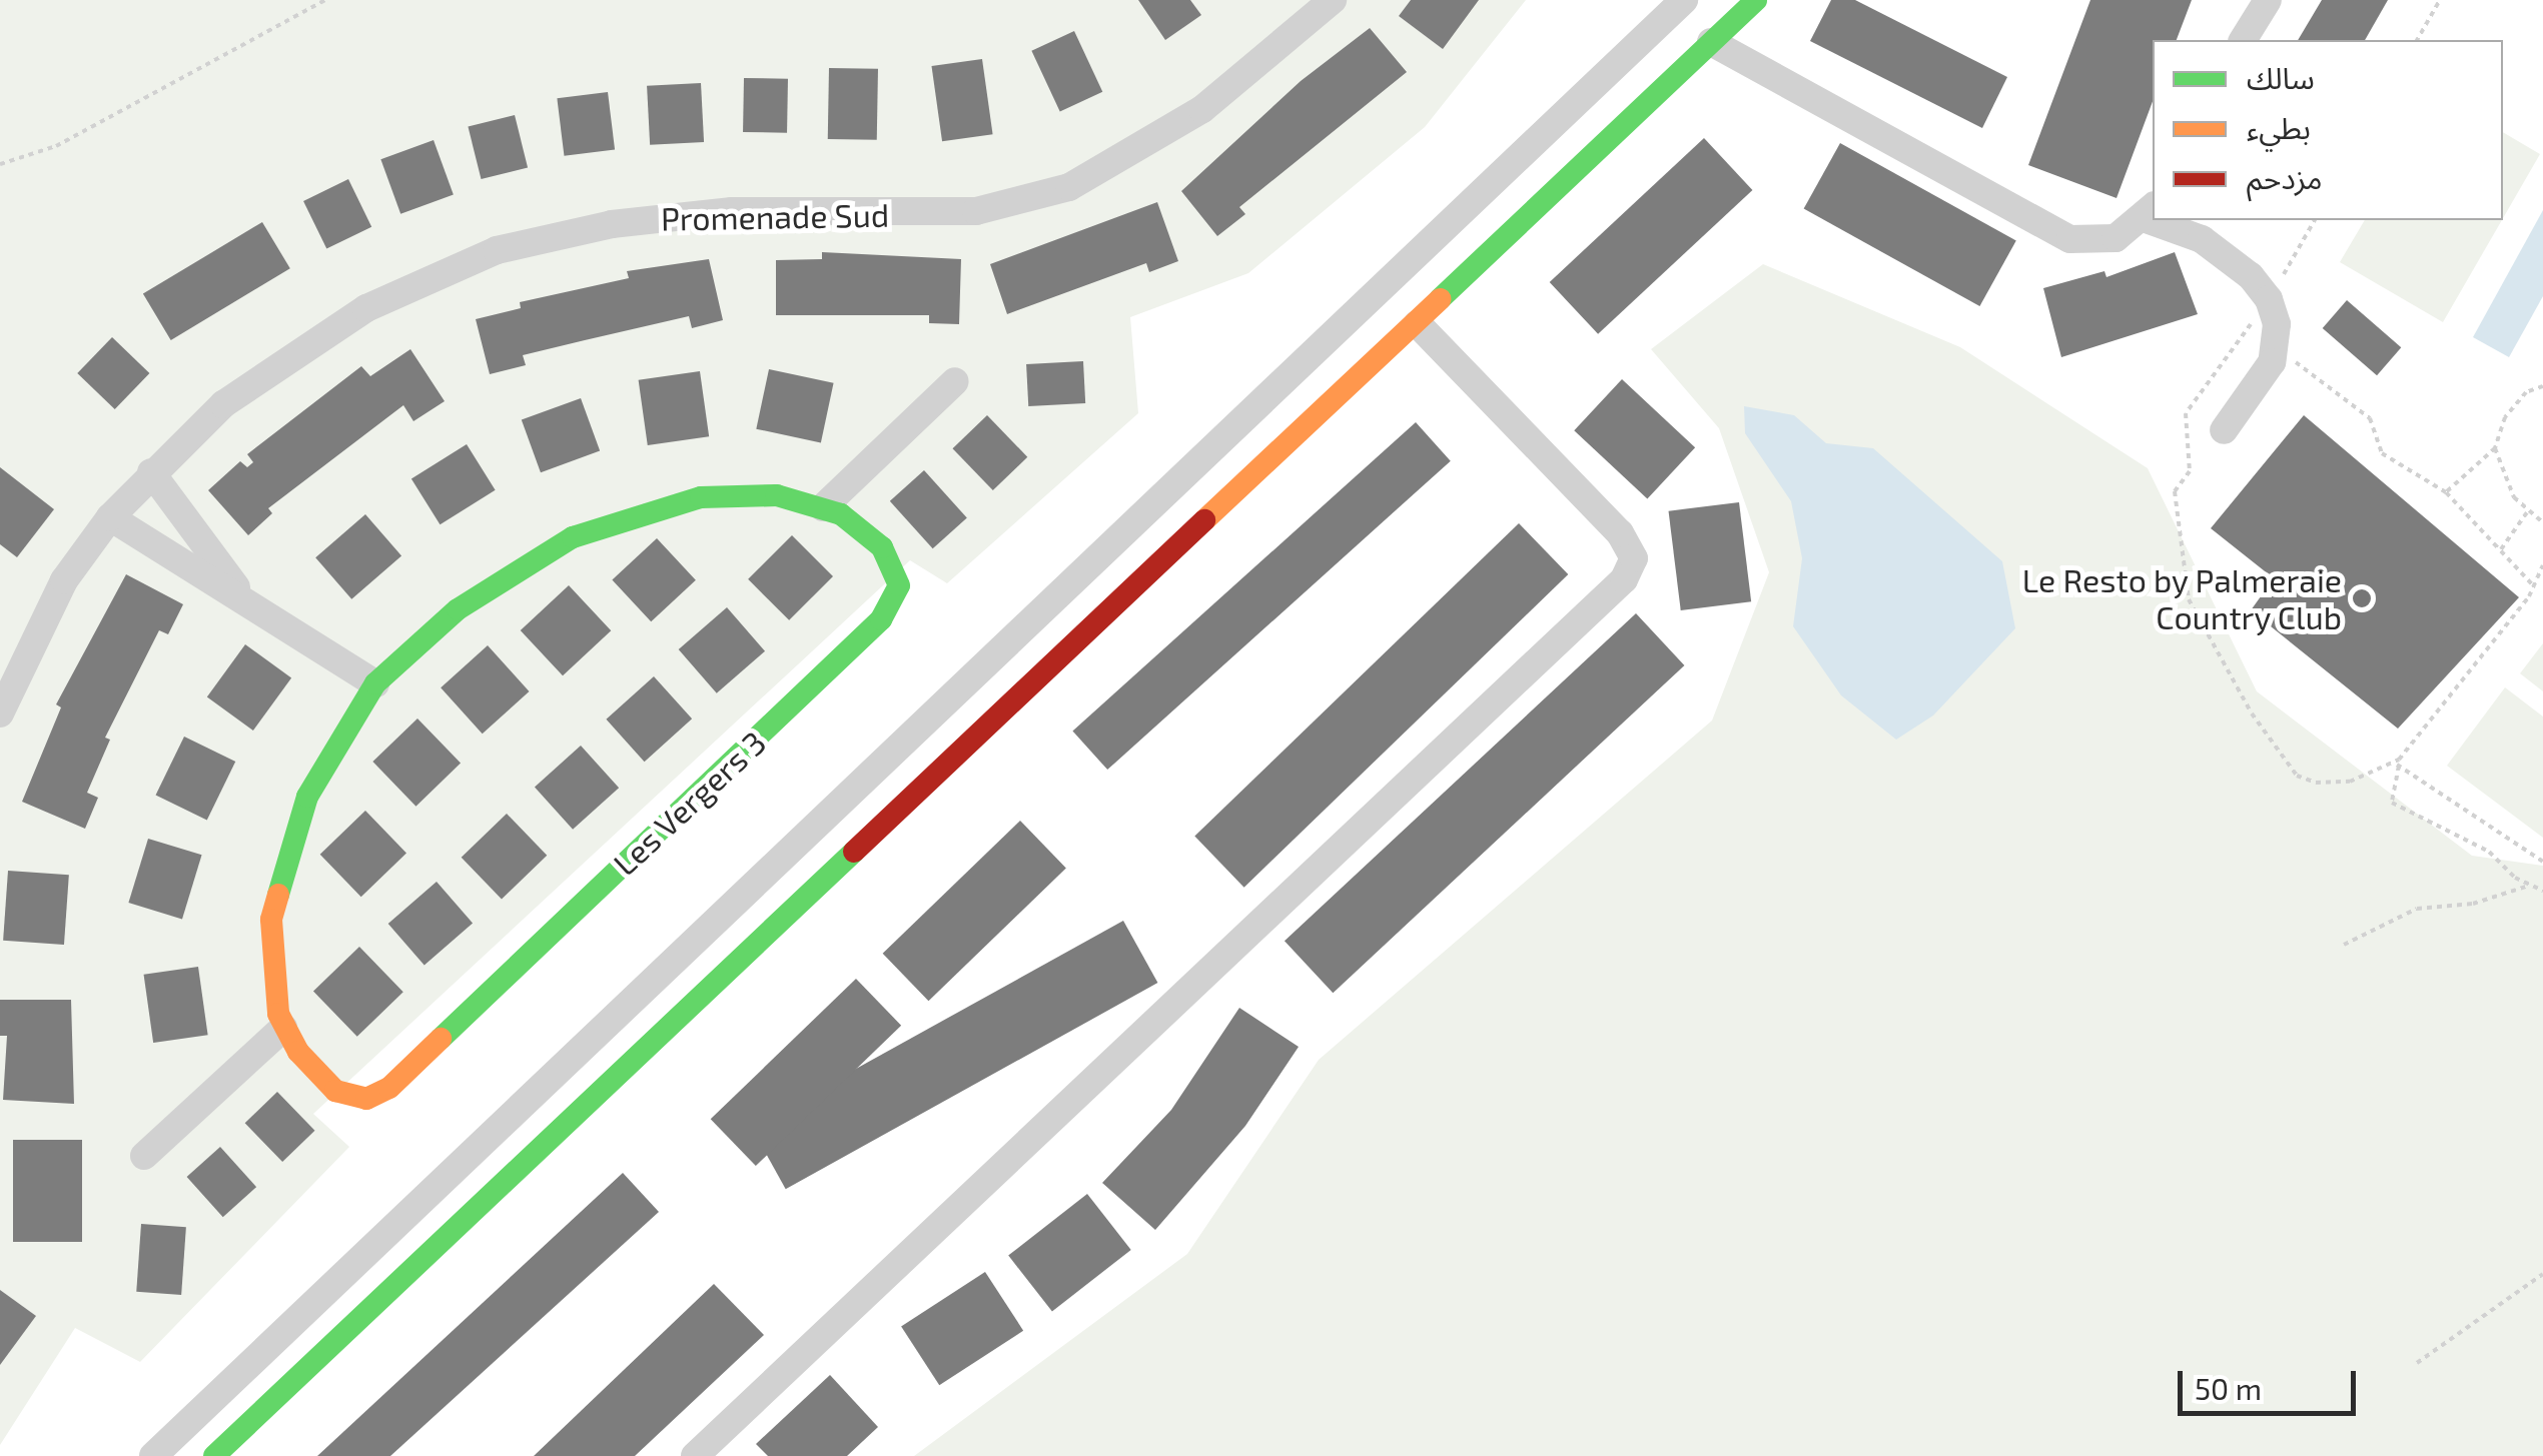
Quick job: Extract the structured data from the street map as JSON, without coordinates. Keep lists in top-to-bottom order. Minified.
{"streets":{"street":["Promenade Sud","Les Vergers 3"]},"places":["Le Resto by Palmeraie Country Club"],"legend":["سالك","بطيء","مزدحم"],"scale_bar":"50 m"}
